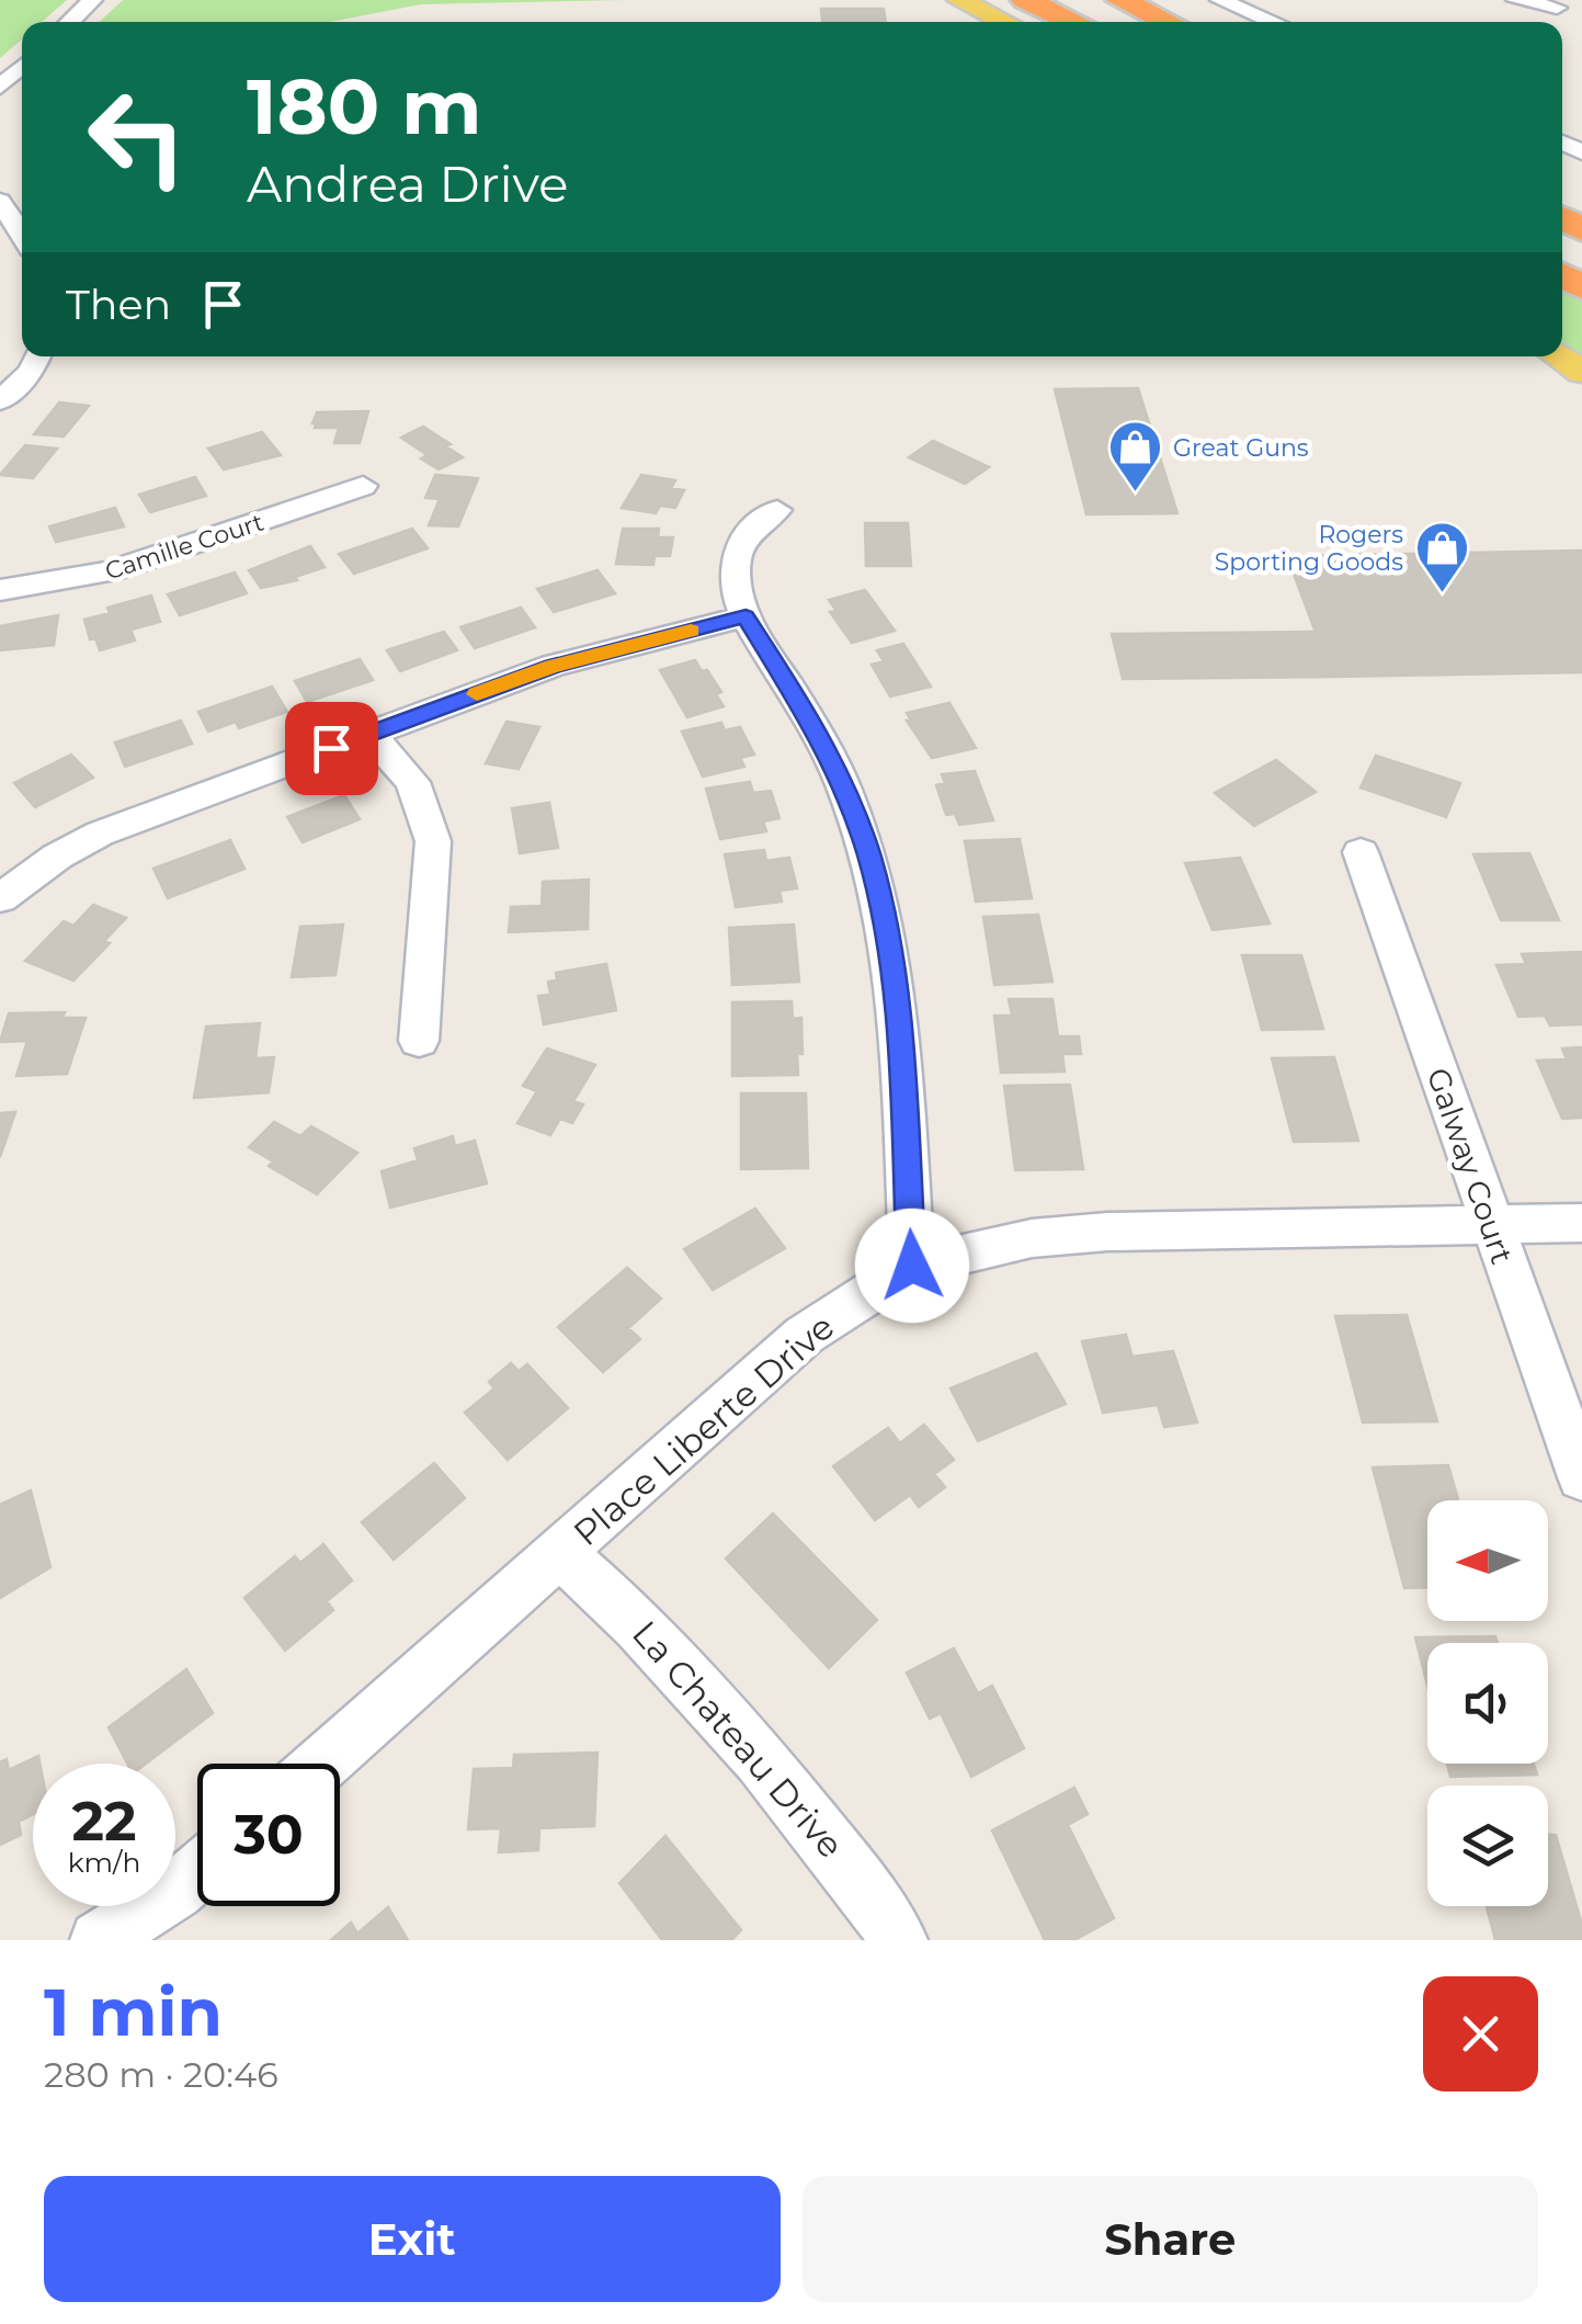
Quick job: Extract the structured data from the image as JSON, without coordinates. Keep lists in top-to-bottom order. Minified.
{"streets":{"street":["Camille Court","Galway Court","Place Liberte Drive","La Chateau Drive"]},"crossings":[["Galway Court","Place Liberte Drive"],["Place Liberte Drive","La Chateau Drive"]],"places":{"shop":["Great Guns","Rogers Sporting Goods"]},"north":"left","page":{"turn":["180 m","Andrea Drive"],"then":"Then","speed":"22 km/h","limit":"30","heading":["1 min","280 m · 20:46"],"buttons":["Exit","Share"]}}
